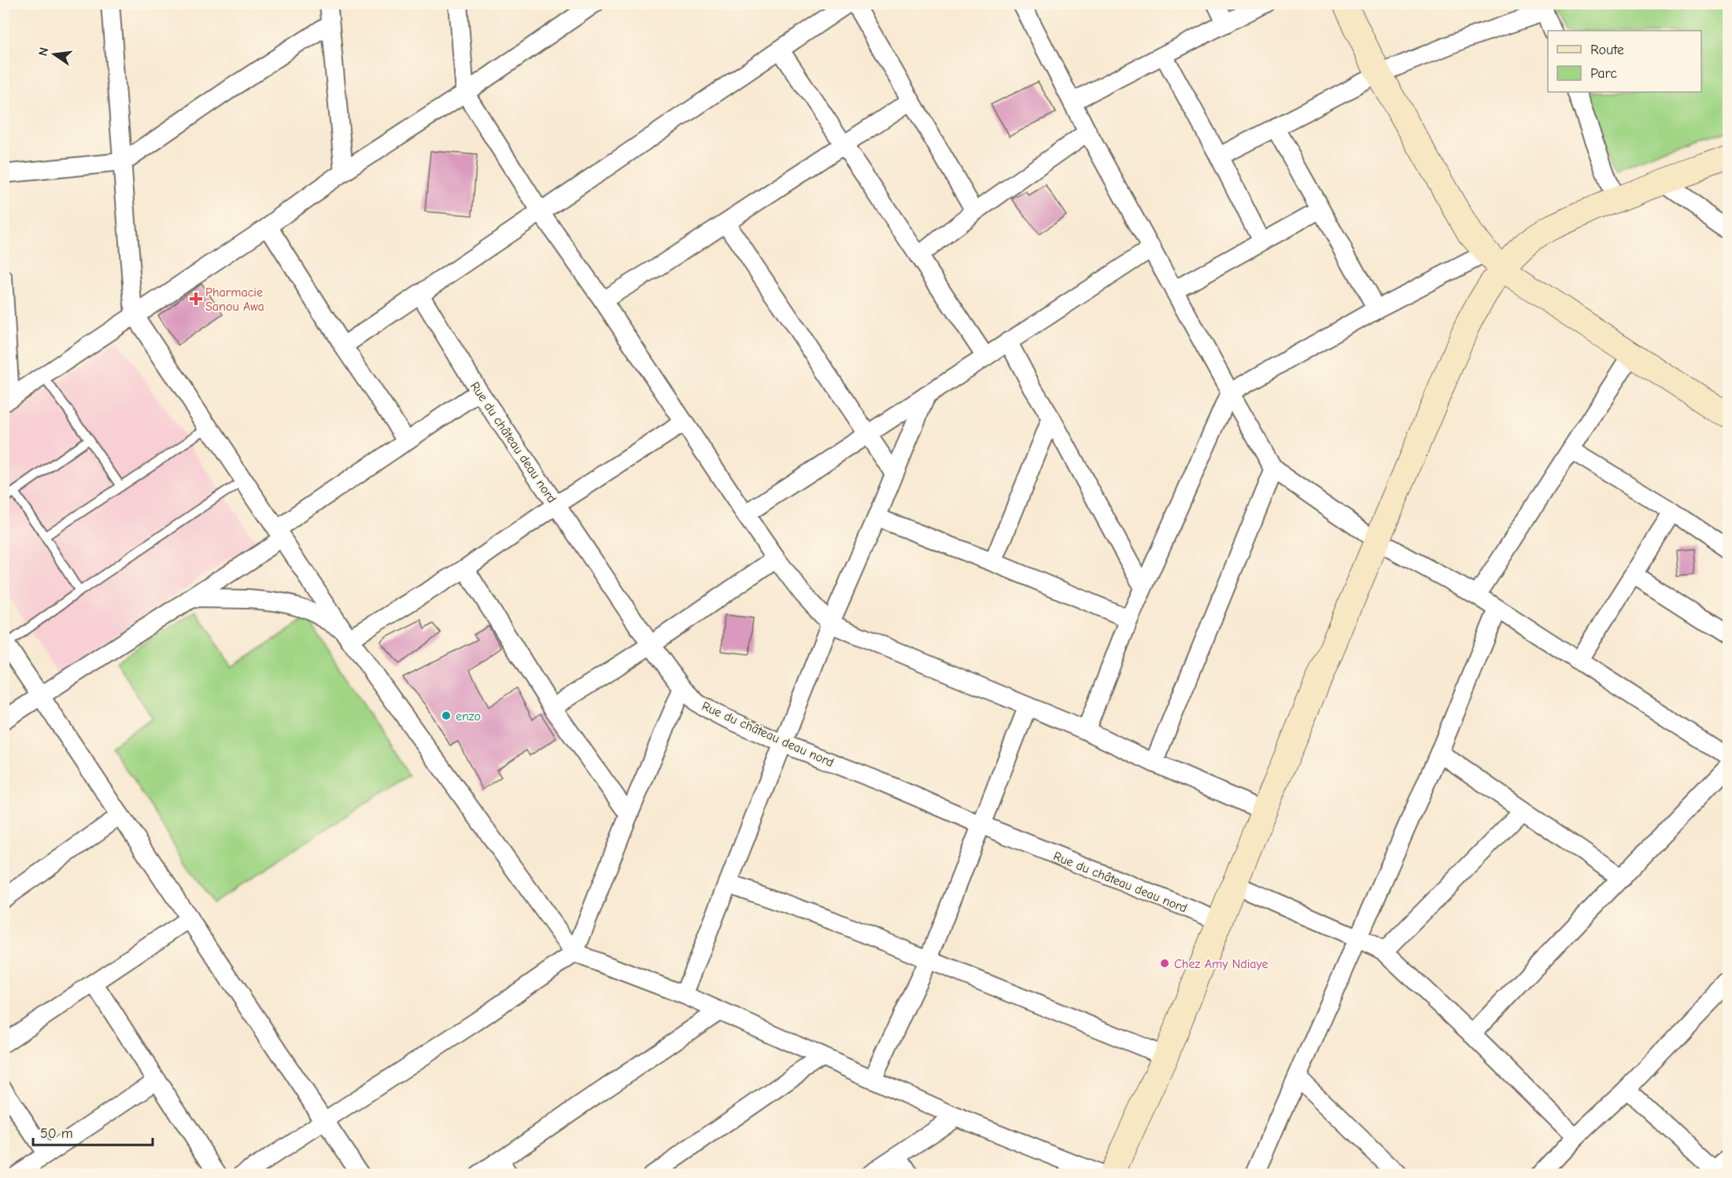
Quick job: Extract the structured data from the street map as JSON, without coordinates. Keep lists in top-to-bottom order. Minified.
{"streets":{"street":["Rue du château deau nord"]},"places":{"health":["Pharmacie Sanou Awa"],"other":["enzo","Chez Amy Ndiaye"]},"legend":["Route","Parc"],"scale_bar":"50 m","north":"left"}
